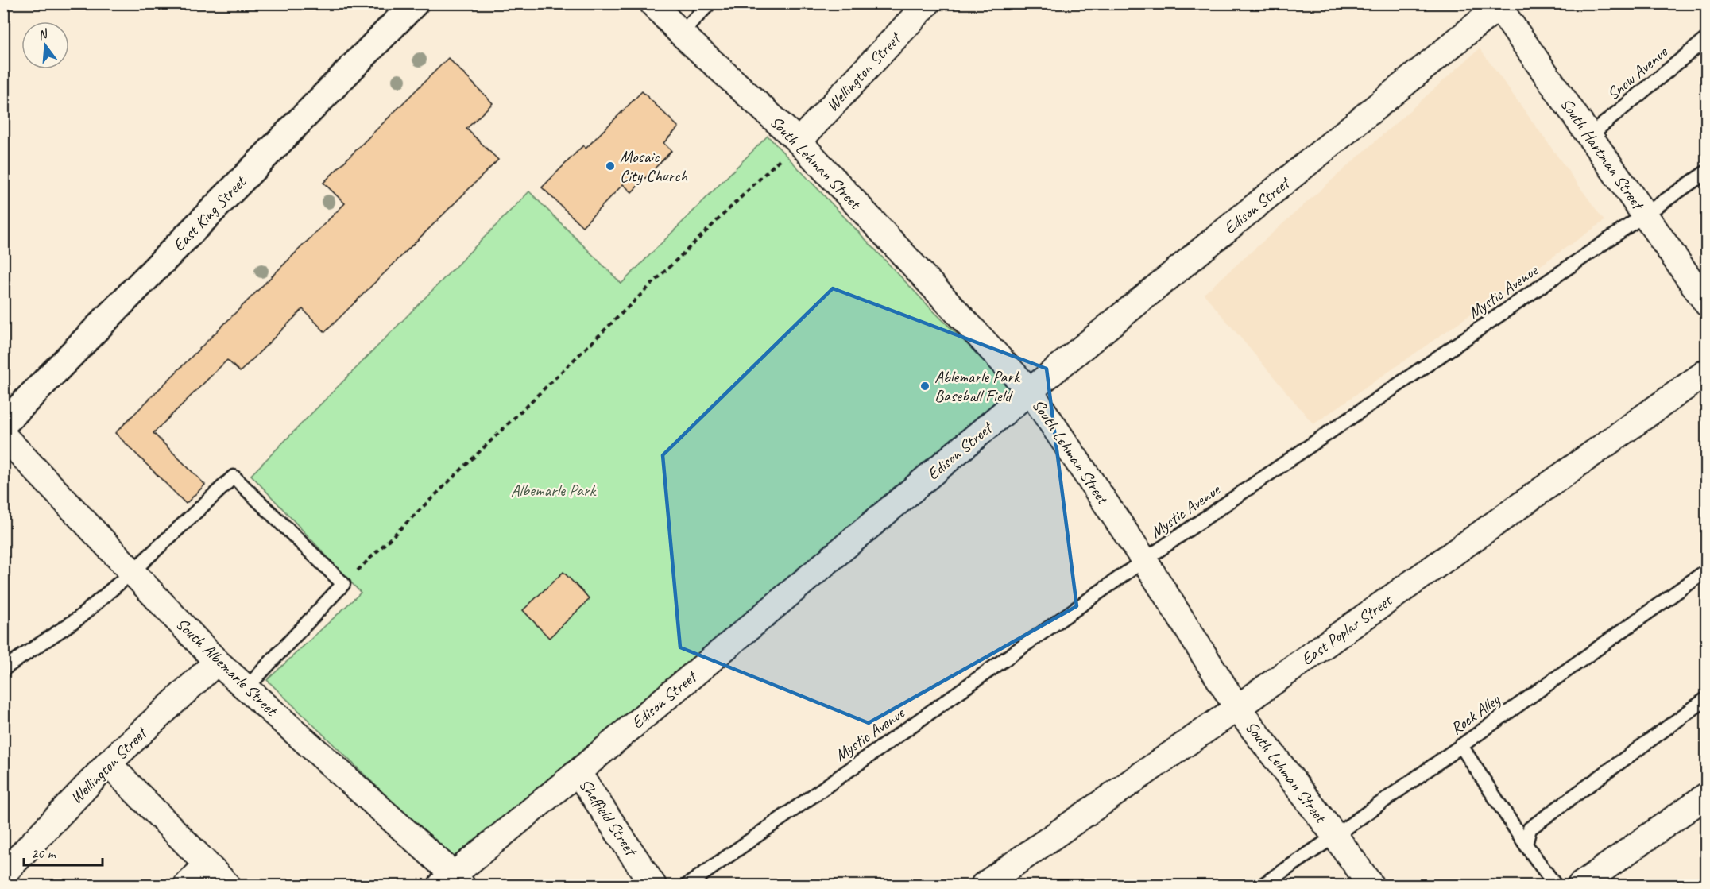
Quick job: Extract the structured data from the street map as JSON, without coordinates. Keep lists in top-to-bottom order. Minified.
{"streets":{"street":["Wellington Street","South Hartman Street","South Lehman Street","Edison Street","East King Street","East Poplar Street","South Albemarle Street","Sheffield Street"],"lane":["Snow Avenue","Mystic Avenue","Rock Alley"]},"crossings":[["Wellington Street","South Lehman Street"],["Wellington Street","South Albemarle Street"],["Snow Avenue","South Hartman Street"],["South Hartman Street","Edison Street"],["South Hartman Street","Mystic Avenue"],["South Lehman Street","Edison Street"],["South Lehman Street","Mystic Avenue"],["South Lehman Street","East Poplar Street"],["South Lehman Street","Rock Alley"],["Edison Street","South Albemarle Street"],["Edison Street","Sheffield Street"]],"parks":["Albemarle Park"],"places":["Mosaic City Church","Ablemarle Park Baseball Field"],"scale_bar":"20 m","north":"top"}
